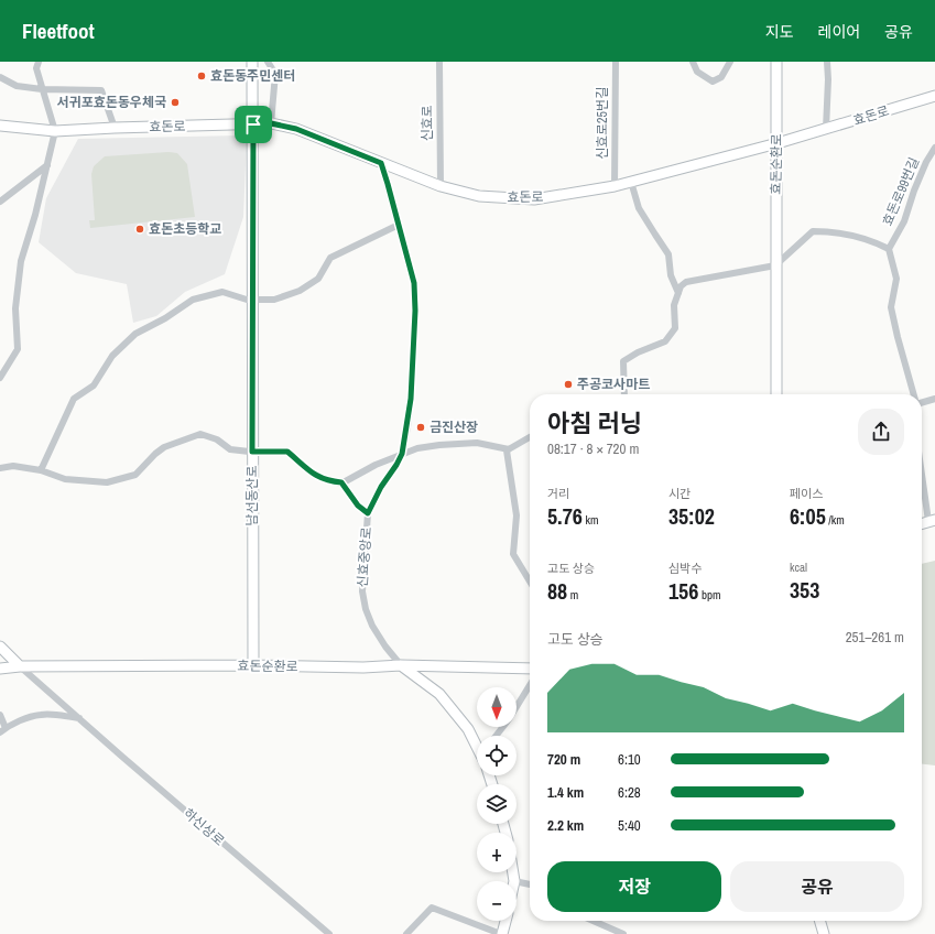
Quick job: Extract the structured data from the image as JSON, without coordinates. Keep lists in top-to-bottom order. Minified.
{"streets":{"street":["효돈로","신효로","신효로25번길","효돈순환로","효돈로99번길","남선동산로","신효중앙로","하신상로"]},"crossings":[["효돈로","신효로"],["효돈로","신효로25번길"],["효돈로","효돈순환로"],["효돈로","남선동산로"],["효돈로","신효중앙로"],["효돈순환로","남선동산로"],["효돈순환로","신효중앙로"],["효돈순환로","하신상로"]],"places":["효돈동주민센터","서귀포효돈동우체국","효돈초등학교","주공코사마트","금진산장"],"north":"bottom","page":{"header":"Fleetfoot","nav":["지도","레이어","공유"],"heading":["아침 러닝","08:17 · 8 × 720 m"],"stats":[["거리","5.76 km"],["시간","35:02"],["페이스","6:05 /km"],["고도 상승","88 m"],["심박수","156 bpm"],["kcal","353"]],"chart":["고도 상승","251–261 m"],"map_buttons":["+","−"],"list":[{"name":"720 m","note":"6:10"},{"name":"1.4 km","note":"6:28"},{"name":"2.2 km","note":"5:40"}],"buttons":["저장","공유"]}}
